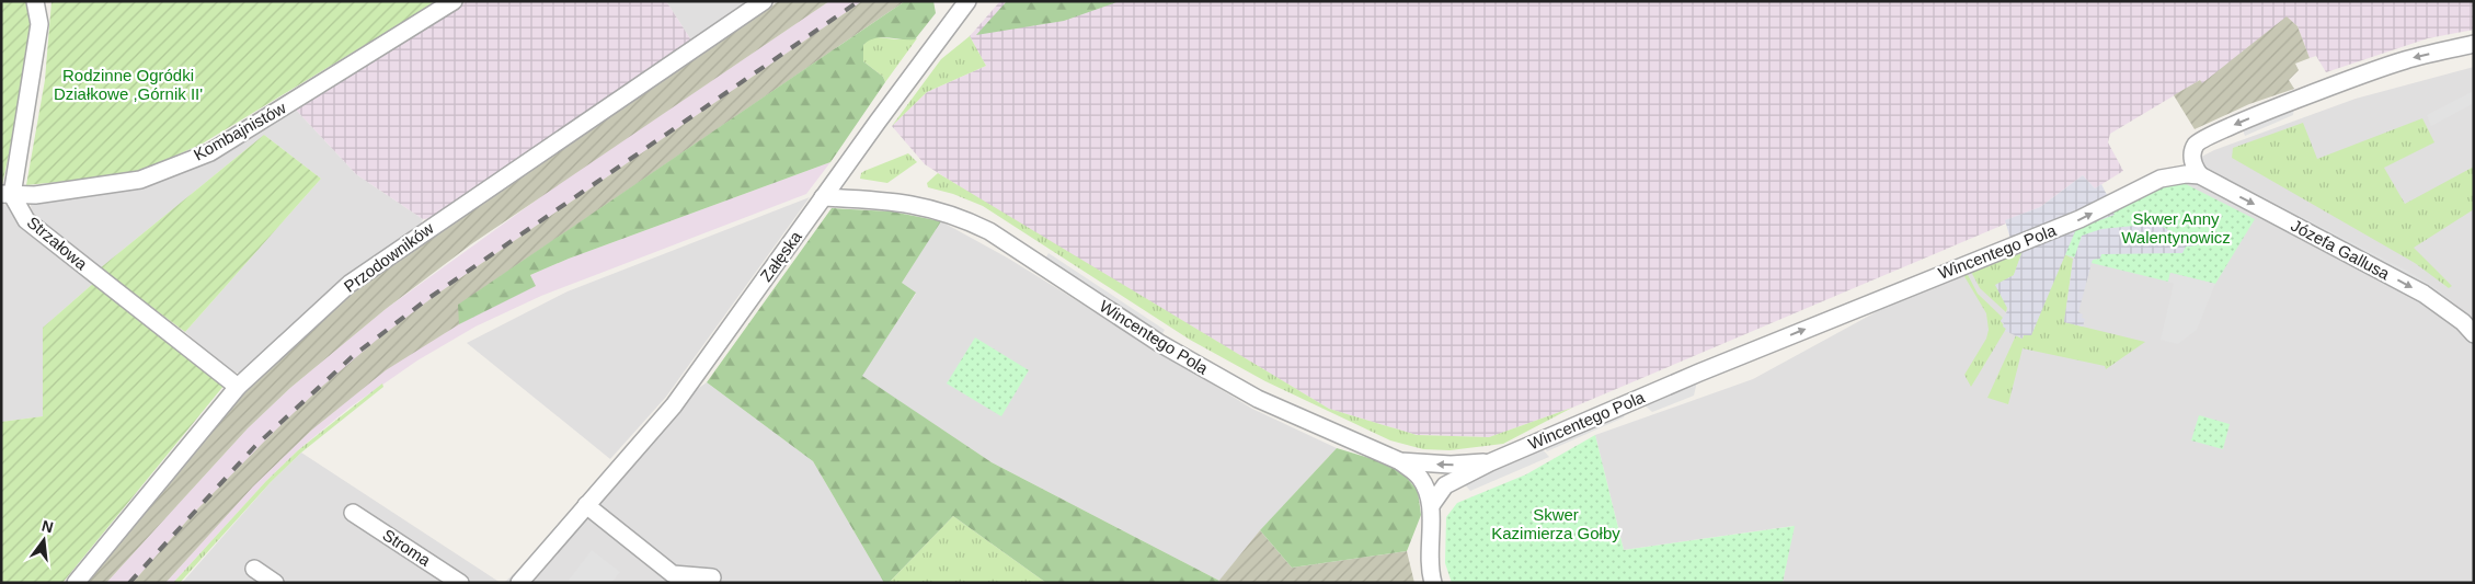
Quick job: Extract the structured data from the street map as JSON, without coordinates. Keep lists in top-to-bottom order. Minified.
{"streets":{"street":["Kombajnistów","Strzałowa","Józefa Gallusa","Wincentego Pola","Załęska","Przodowników","Stroma"]},"crossings":[["Kombajnistów","Strzałowa"],["Strzałowa","Przodowników"],["Józefa Gallusa","Wincentego Pola"],["Wincentego Pola","Załęska"]],"one_way":["Józefa Gallusa"],"parks":["Rodzinne Ogródki Działkowe ,Górnik II'","Skwer Anny Walentynowicz","Skwer Kazimierza Gołby"],"north":"top"}
